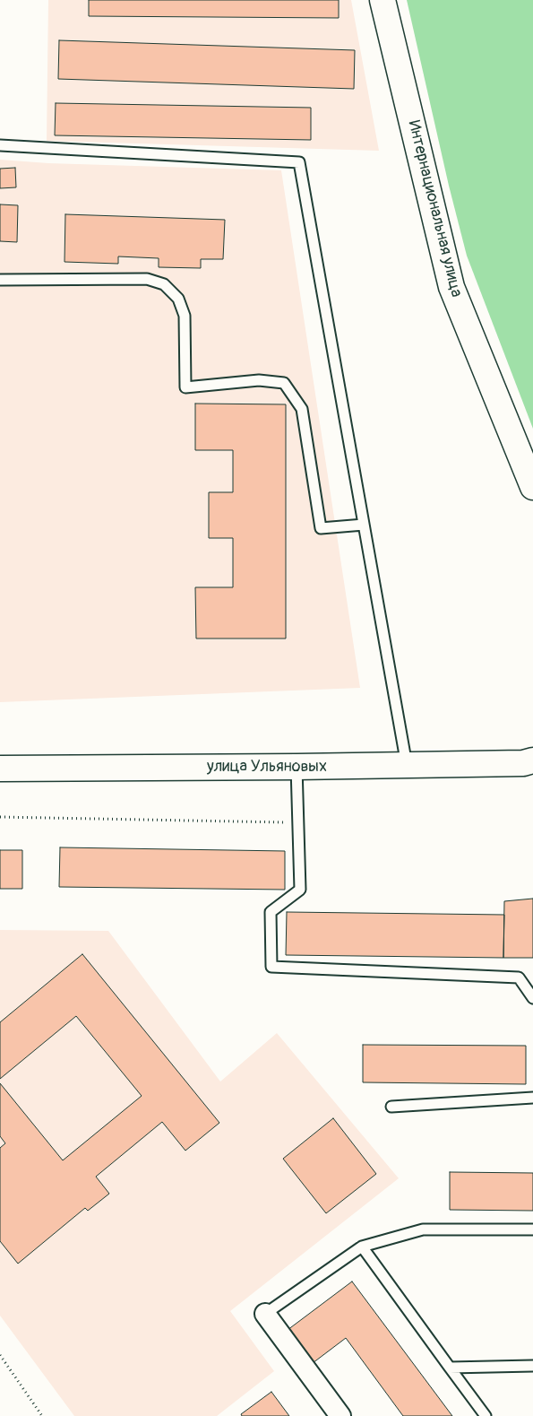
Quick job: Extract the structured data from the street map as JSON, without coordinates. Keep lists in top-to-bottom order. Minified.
{"streets":{"main road":["Интернациональная улица","улица Ульяновых"]}}
